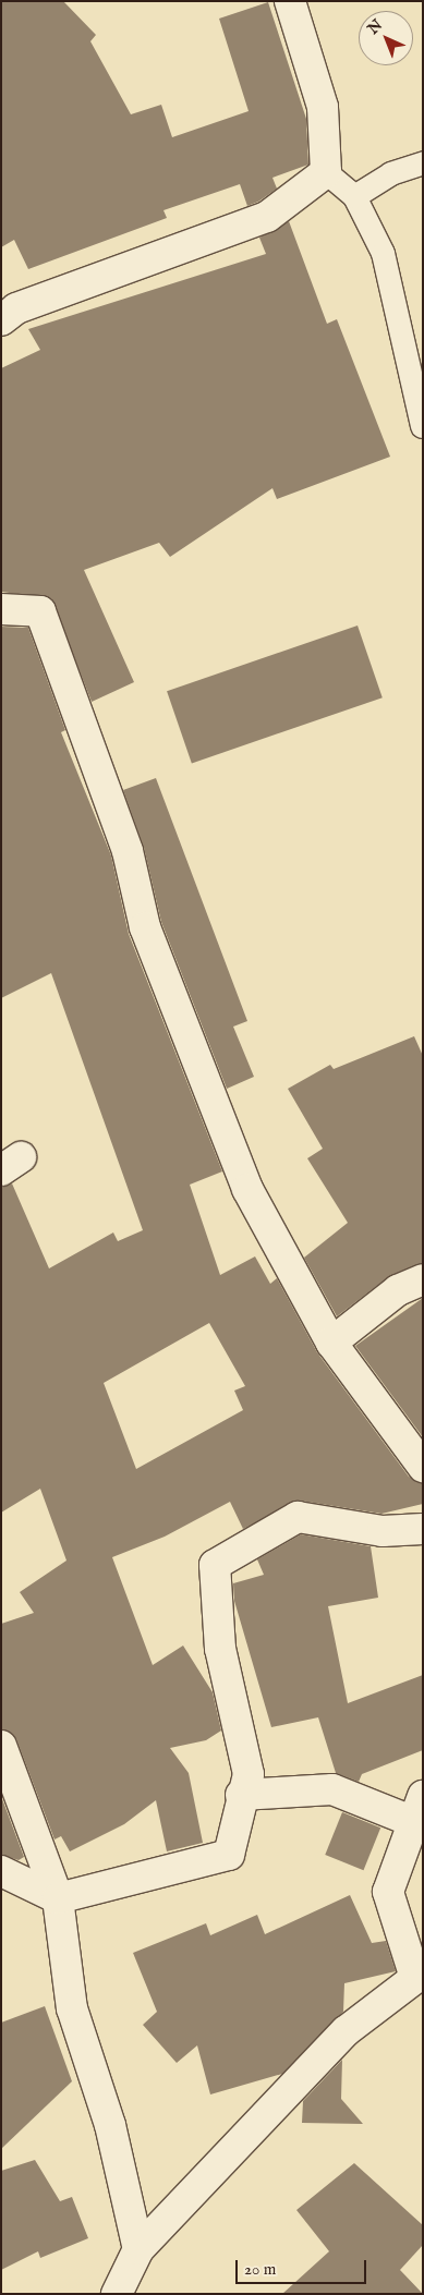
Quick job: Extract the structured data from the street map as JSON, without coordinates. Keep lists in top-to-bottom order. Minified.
{"scale_bar":"20 m","north":"top left"}
